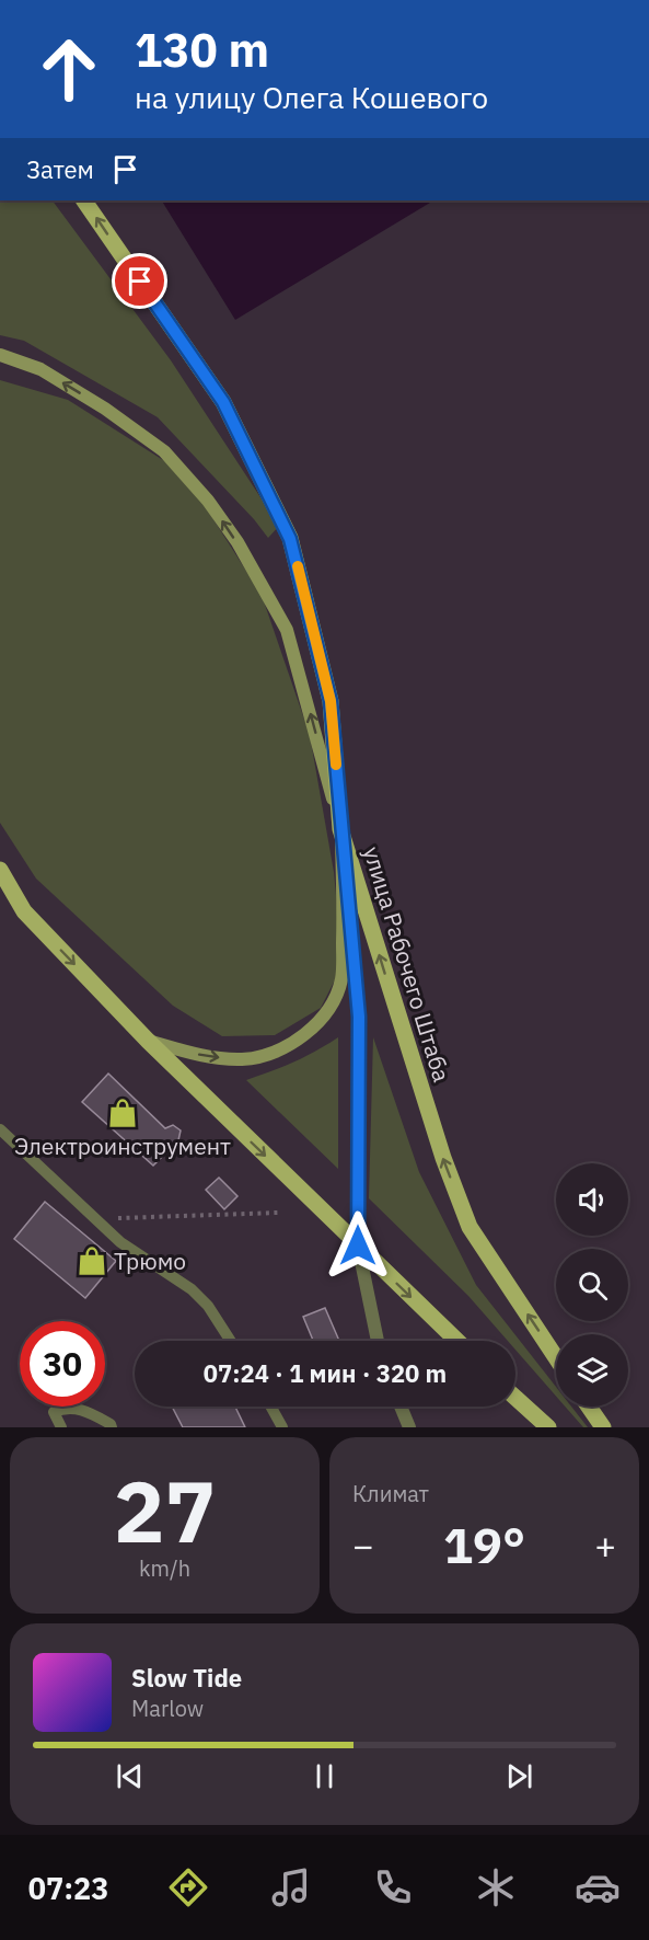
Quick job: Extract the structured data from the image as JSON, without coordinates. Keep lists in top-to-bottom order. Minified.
{"streets":{"main road":["улица Рабочего Штаба"]},"places":{"shop":["Электроинструмент","Трюмо"]},"page":{"turn":["130 m","на улицу Олега Кошевого"],"then":"Затем","limit":"30","trip":"07:24 · 1 мин · 320 m","tile":[["27","km/h"],"Климат"],"heat":["−","19°","+"],"song":["Slow Tide","Marlow"],"tabs":"07:23"}}
